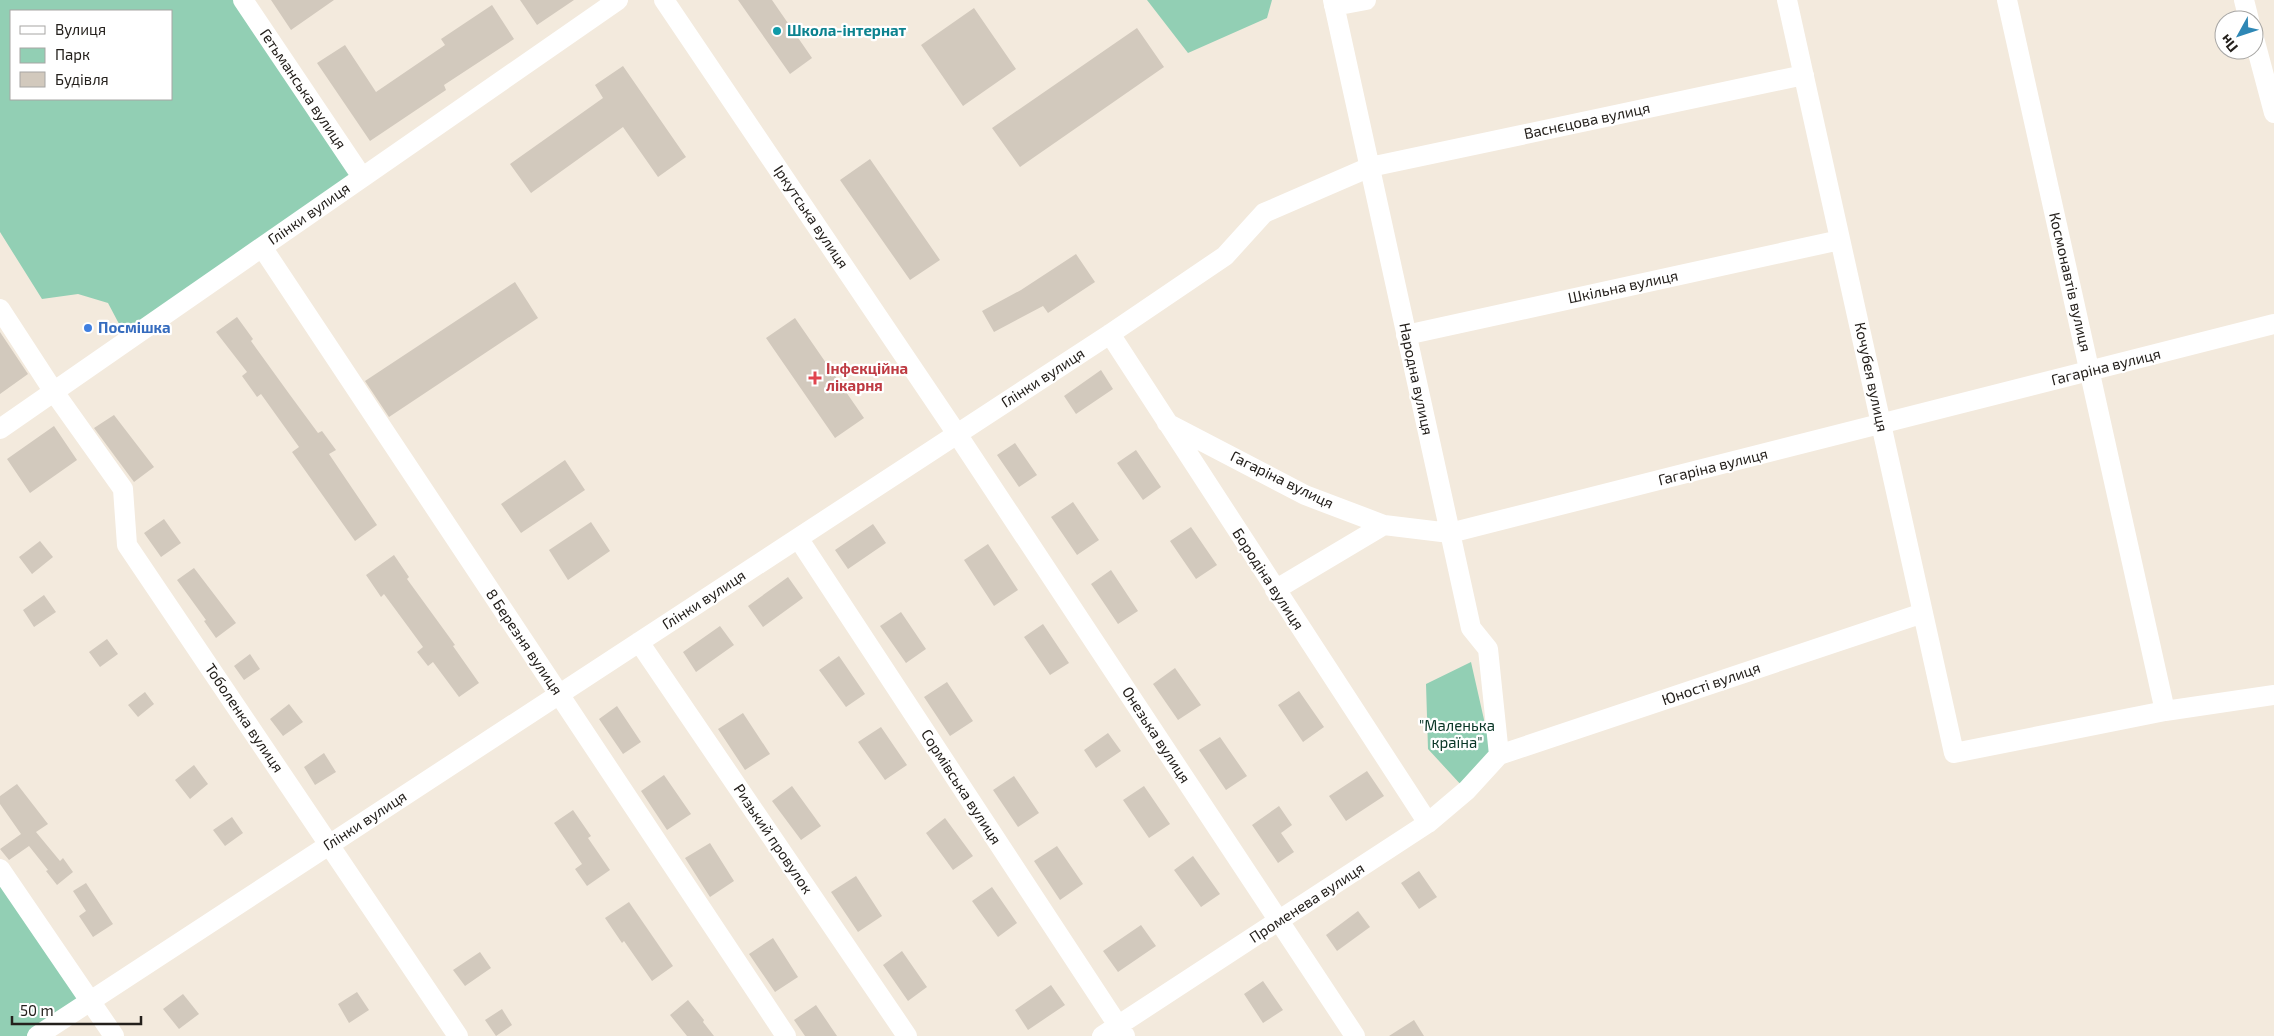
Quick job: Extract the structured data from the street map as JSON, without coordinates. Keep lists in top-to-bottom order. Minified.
{"streets":{"street":["Гетьманська вулиця","Васнєцова вулиця","Глінки вулиця","Іркутська вулиця","Космонавтів вулиця","Шкільна вулиця","Гагаріна вулиця","Кочубея вулиця","Народна вулиця","Бородіна вулиця","8 Березня вулиця","Юності вулиця","Тоболенка вулиця","Онезька вулиця","Сормівська вулиця","Ризький провулок","Променева вулиця"]},"crossings":[["Гетьманська вулиця","Глінки вулиця"],["Васнєцова вулиця","Глінки вулиця"],["Васнєцова вулиця","Кочубея вулиця"],["Васнєцова вулиця","Народна вулиця"],["Глінки вулиця","Іркутська вулиця"],["Глінки вулиця","Народна вулиця"],["Глінки вулиця","Бородіна вулиця"],["Глінки вулиця","8 Березня вулиця"],["Глінки вулиця","Тоболенка вулиця"],["Глінки вулиця","Онезька вулиця"],["Глінки вулиця","Сормівська вулиця"],["Глінки вулиця","Ризький провулок"],["Іркутська вулиця","Онезька вулиця"],["Космонавтів вулиця","Гагаріна вулиця"],["Космонавтів вулиця","Кочубея вулиця"],["Шкільна вулиця","Кочубея вулиця"],["Шкільна вулиця","Народна вулиця"],["Гагаріна вулиця","Кочубея вулиця"],["Гагаріна вулиця","Народна вулиця"],["Гагаріна вулиця","Бородіна вулиця"],["Кочубея вулиця","Юності вулиця"],["Народна вулиця","Юності вулиця"],["Народна вулиця","Променева вулиця"],["Бородіна вулиця","Променева вулиця"],["Юності вулиця","Променева вулиця"],["Онезька вулиця","Променева вулиця"],["Сормівська вулиця","Променева вулиця"]],"parks":["\"Маленька країна\""],"places":{"other":["Школа-інтернат","Посмішка"],"health":["Інфекційна лікарня"]},"legend":["Вулиця","Парк","Будівля"],"scale_bar":"50 m","north":"bottom left"}
